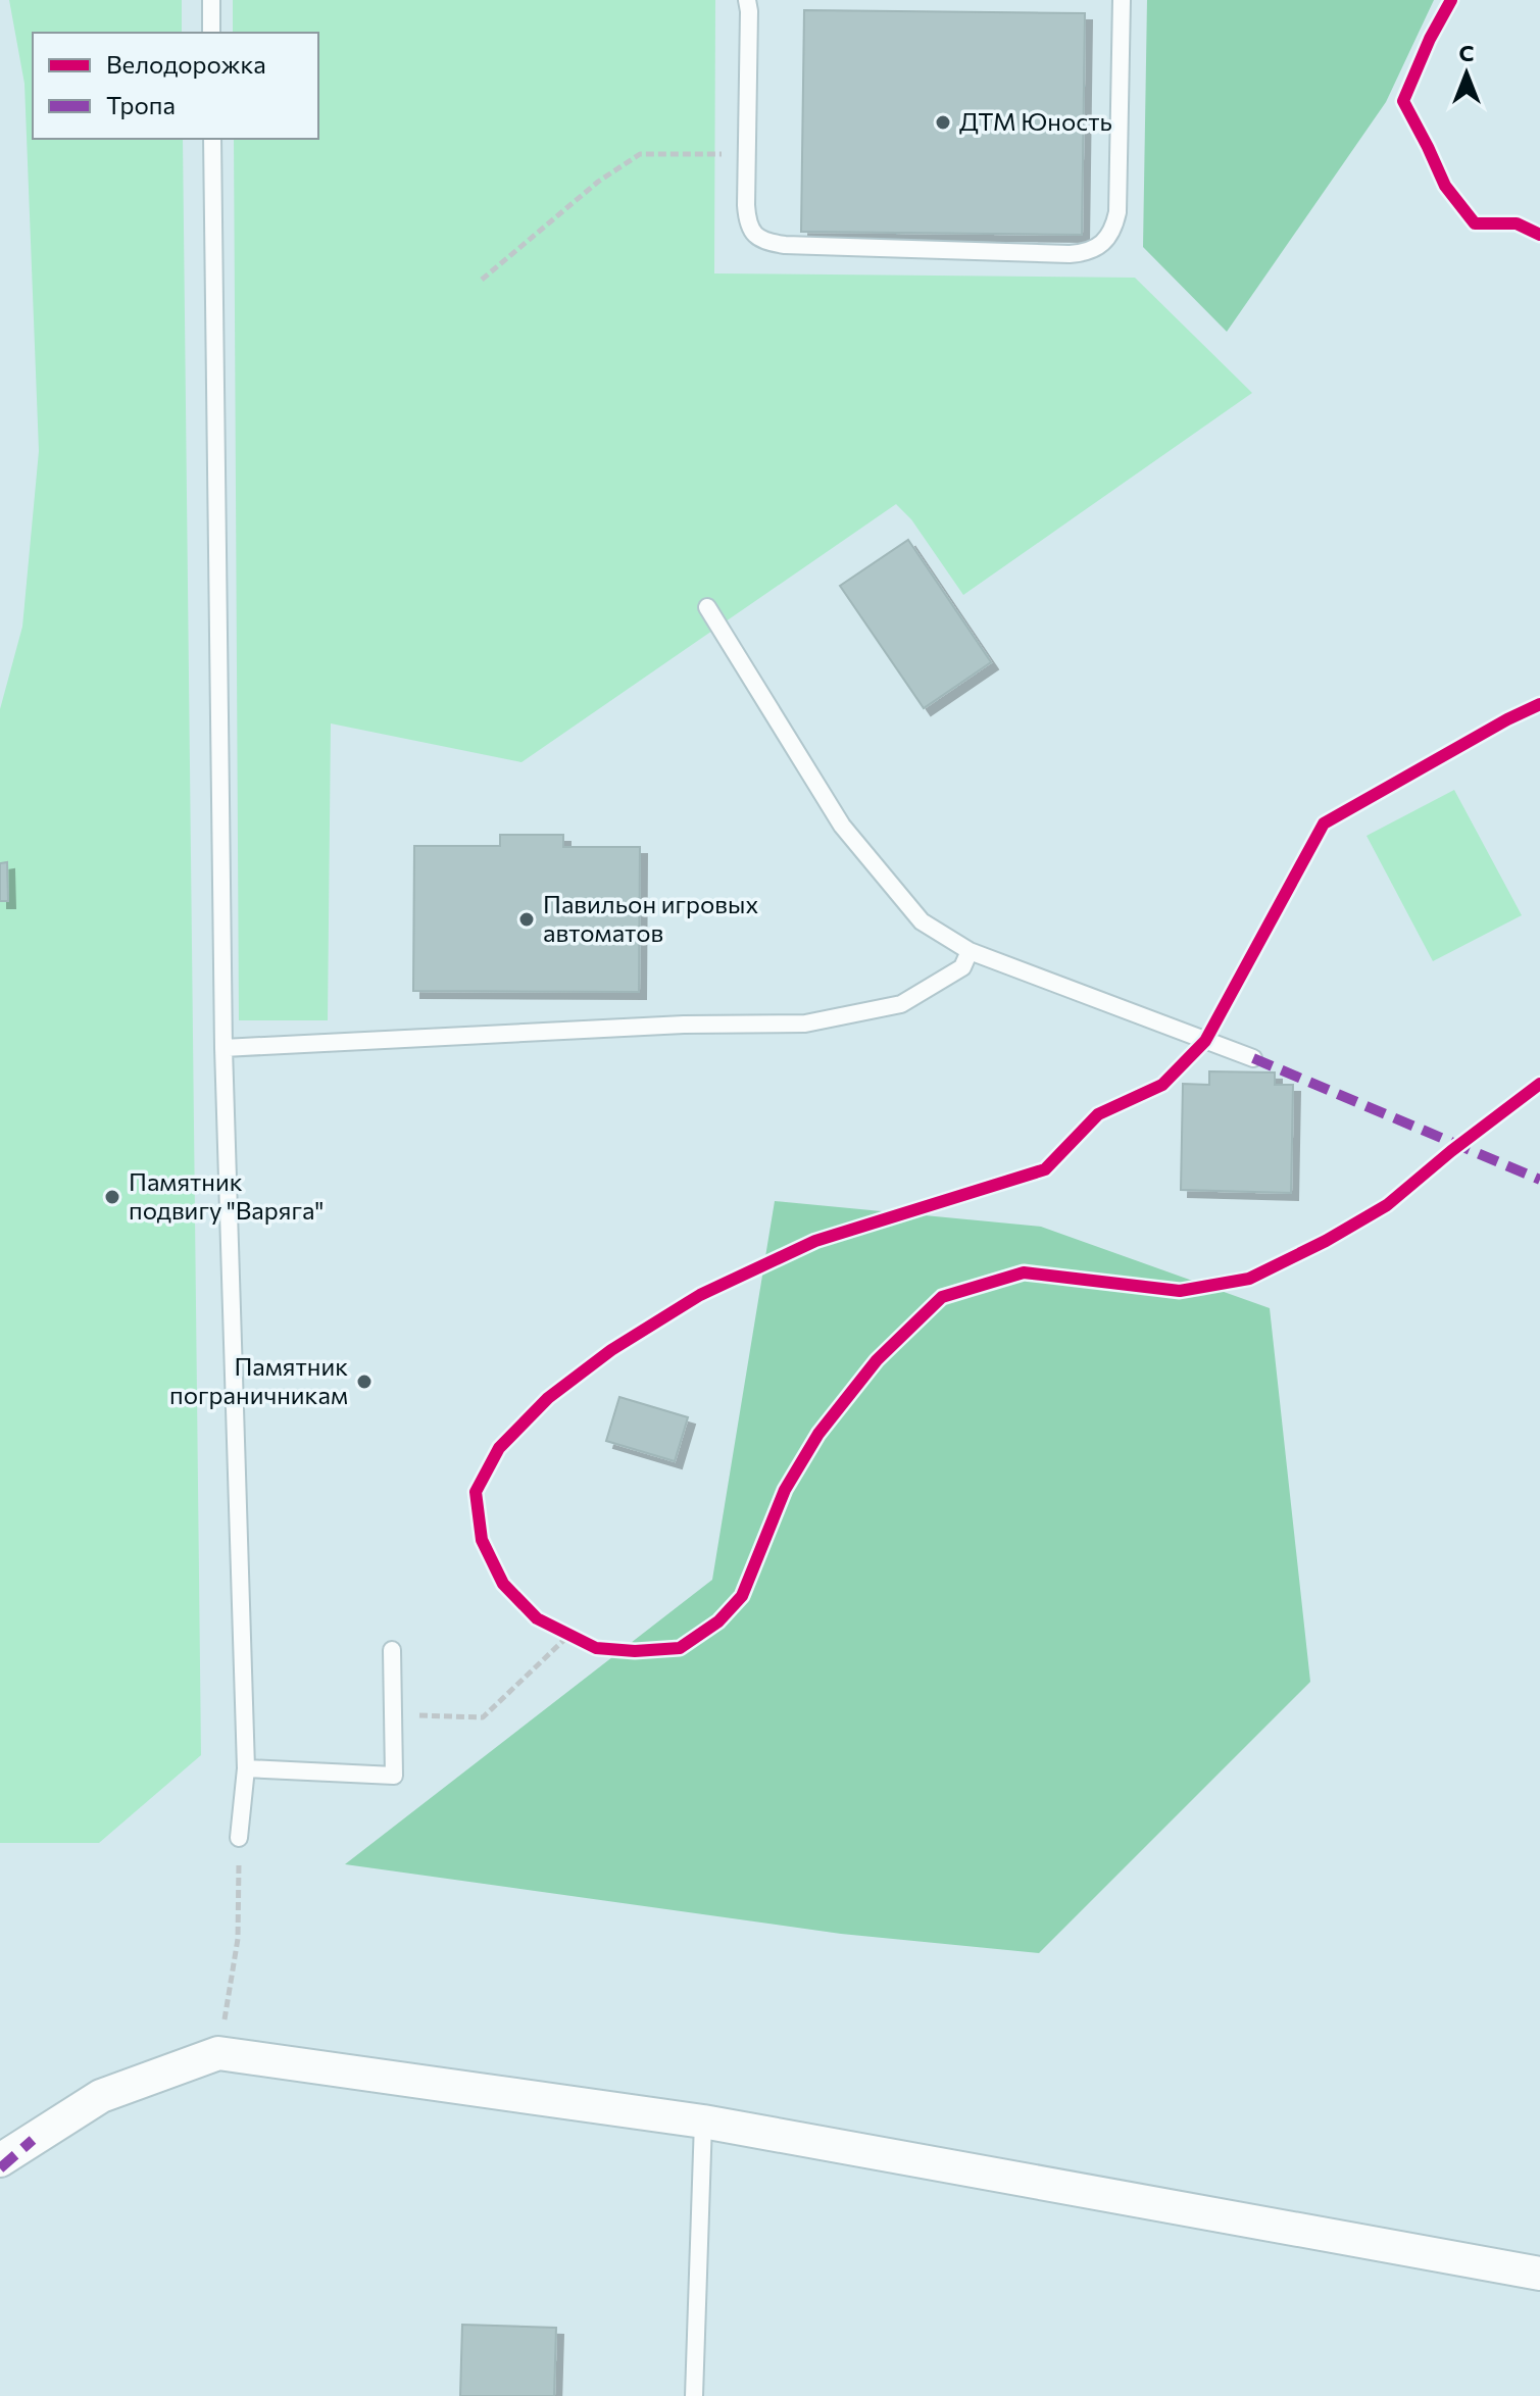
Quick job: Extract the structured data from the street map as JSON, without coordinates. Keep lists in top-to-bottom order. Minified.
{"places":["ДТМ Юность","Павильон игровых автоматов","Памятник подвигу \"Варяга\"","Памятник пограничникам"],"legend":["Велодорожка","Тропа"],"north":"top"}
